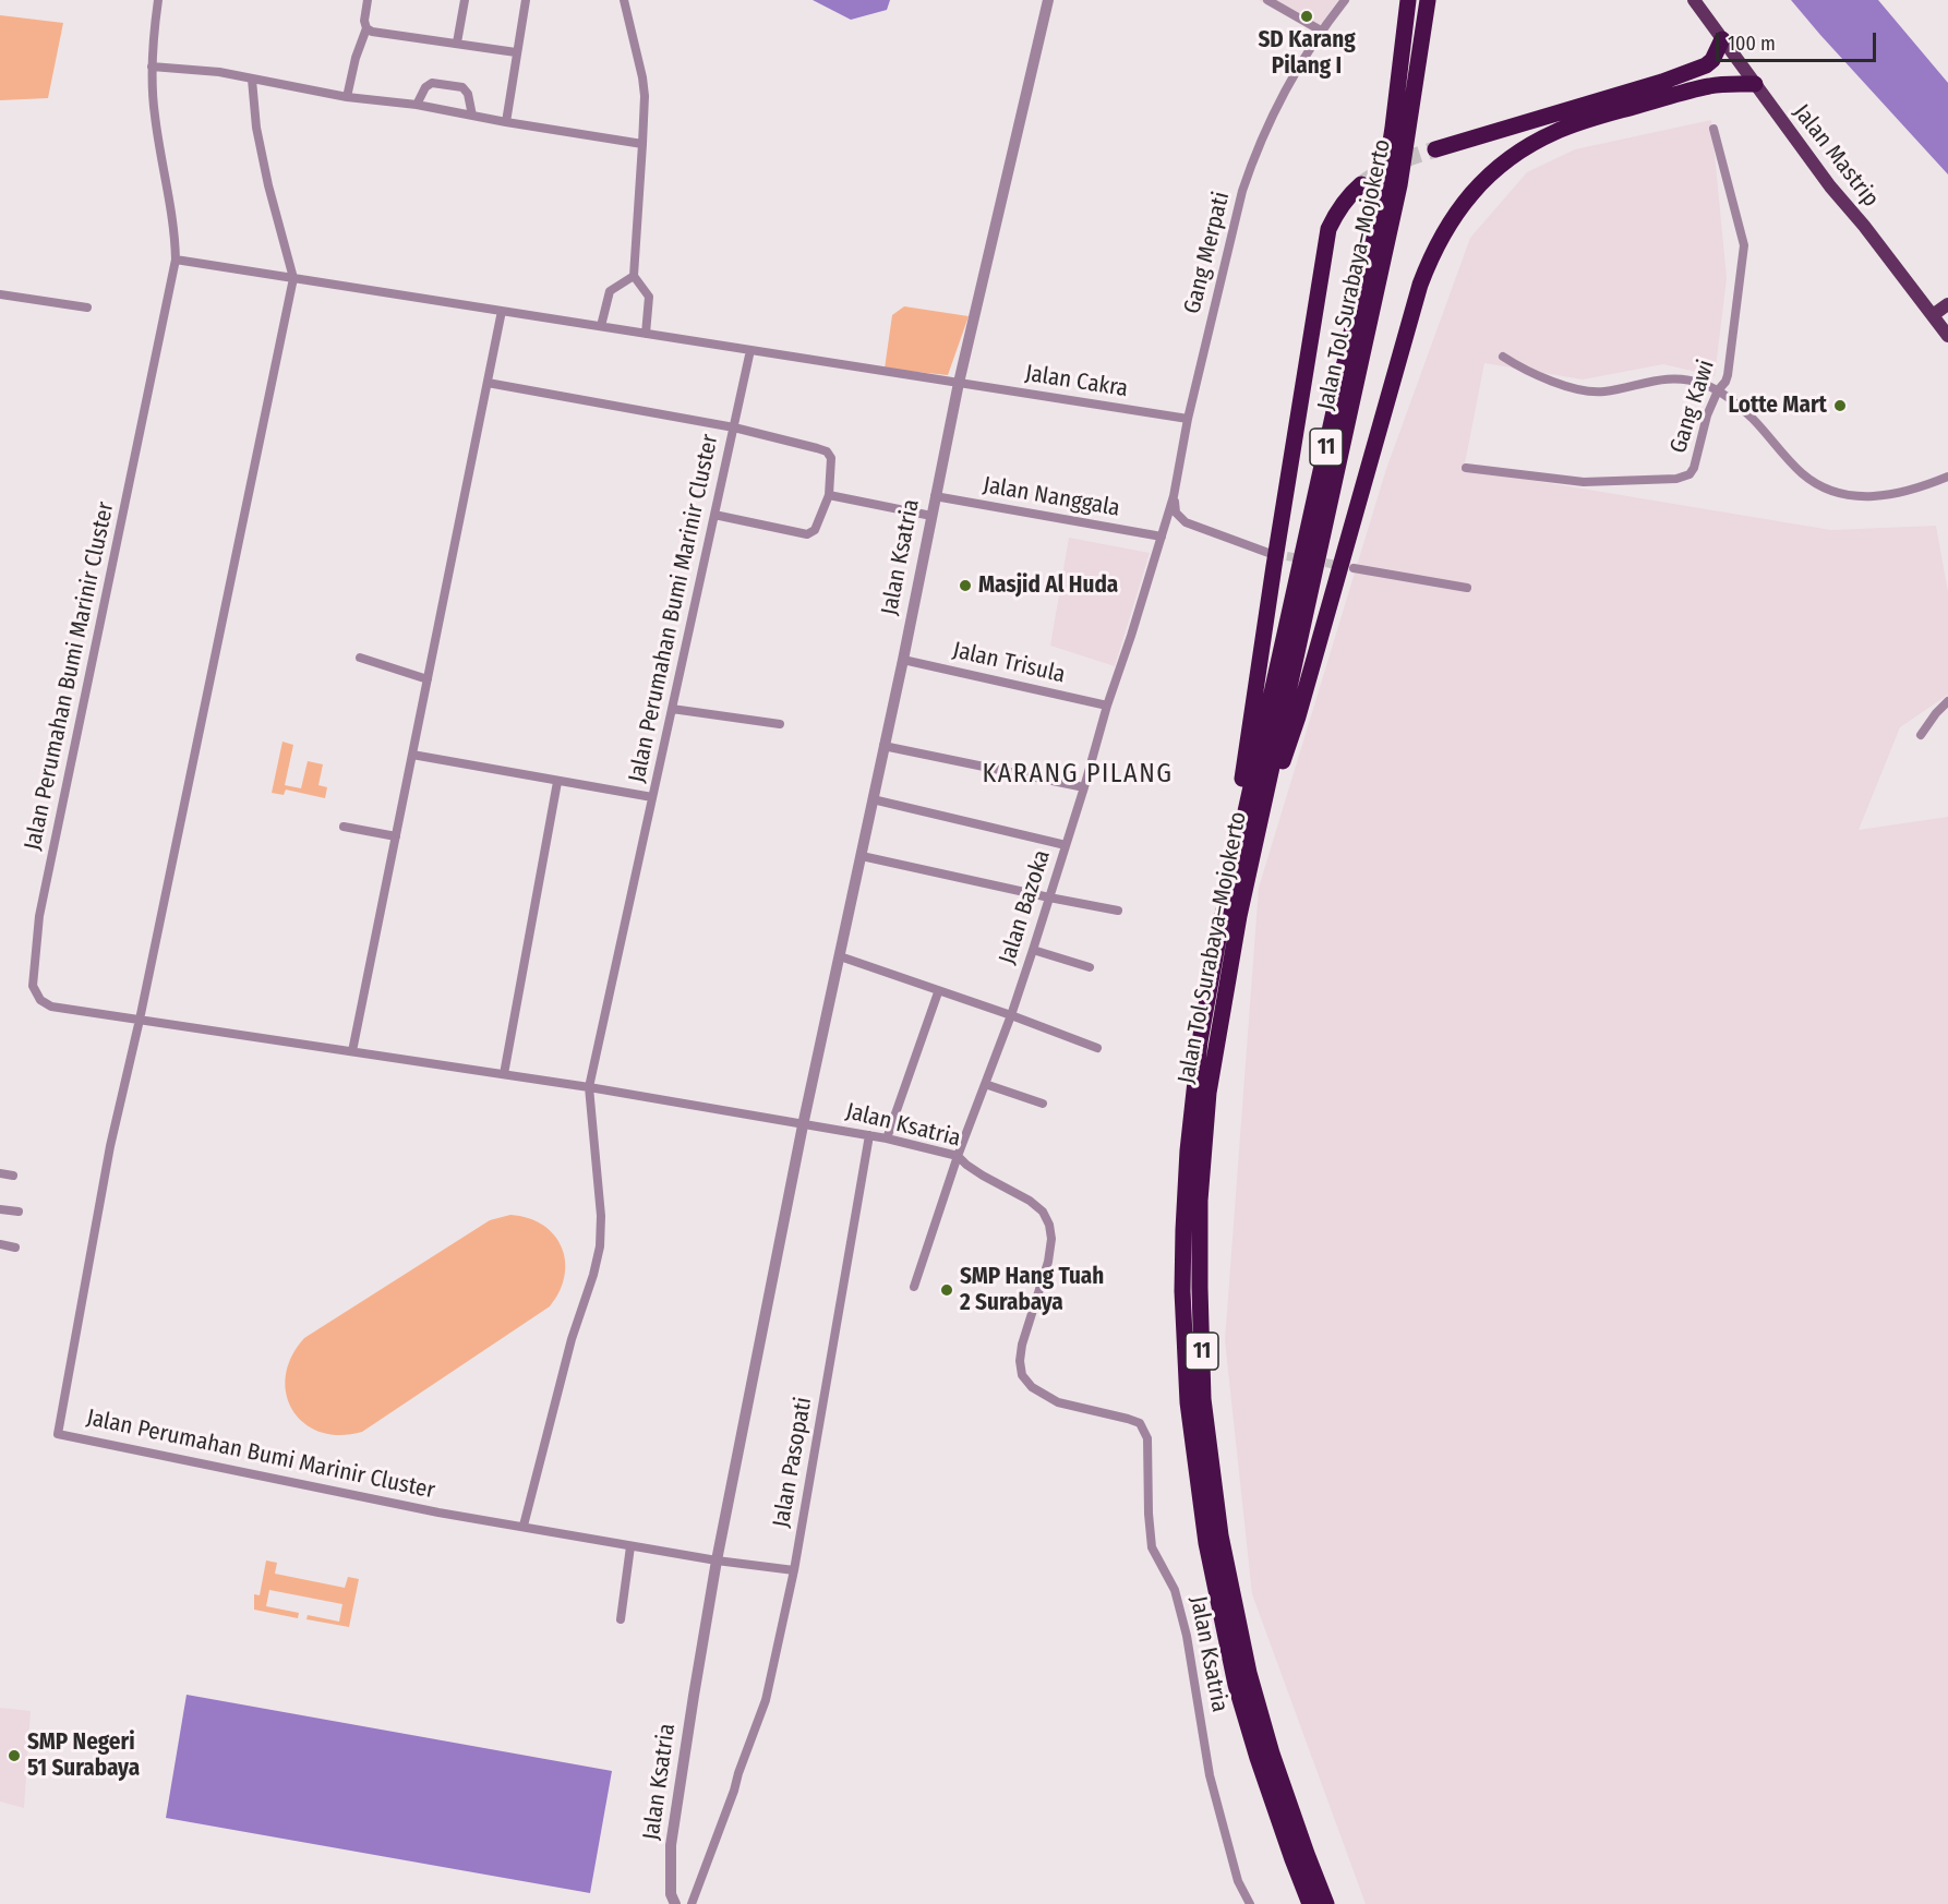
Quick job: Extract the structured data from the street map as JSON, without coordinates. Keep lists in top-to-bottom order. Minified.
{"streets":{"highway":["Jalan Tol Surabaya–Mojokerto","11"],"main road":["Jalan Mastrip"],"street":["Gang Merpati","Jalan Cakra","Gang Kawi","Jalan Nanggala","Jalan Ksatria","Jalan Perumahan Bumi Marinir Cluster","Jalan Trisula","Jalan Bazoka","Jalan Pasopati"]},"crossings":[["Gang Merpati","Jalan Cakra"],["Gang Merpati","Jalan Nanggala"],["Gang Merpati","Jalan Bazoka"],["Jalan Cakra","Jalan Ksatria"],["Jalan Nanggala","Jalan Ksatria"],["Jalan Nanggala","Jalan Bazoka"],["Jalan Ksatria","Jalan Perumahan Bumi Marinir Cluster"],["Jalan Ksatria","Jalan Trisula"],["Jalan Ksatria","Jalan Bazoka"],["Jalan Ksatria","Jalan Pasopati"],["Jalan Perumahan Bumi Marinir Cluster","Jalan Pasopati"],["Jalan Trisula","Jalan Bazoka"]],"districts":["KARANG PILANG"],"places":["SD Karang Pilang I","Lotte Mart","Masjid Al Huda","SMP Hang Tuah 2 Surabaya","SMP Negeri 51 Surabaya"],"scale_bar":"100 m"}
